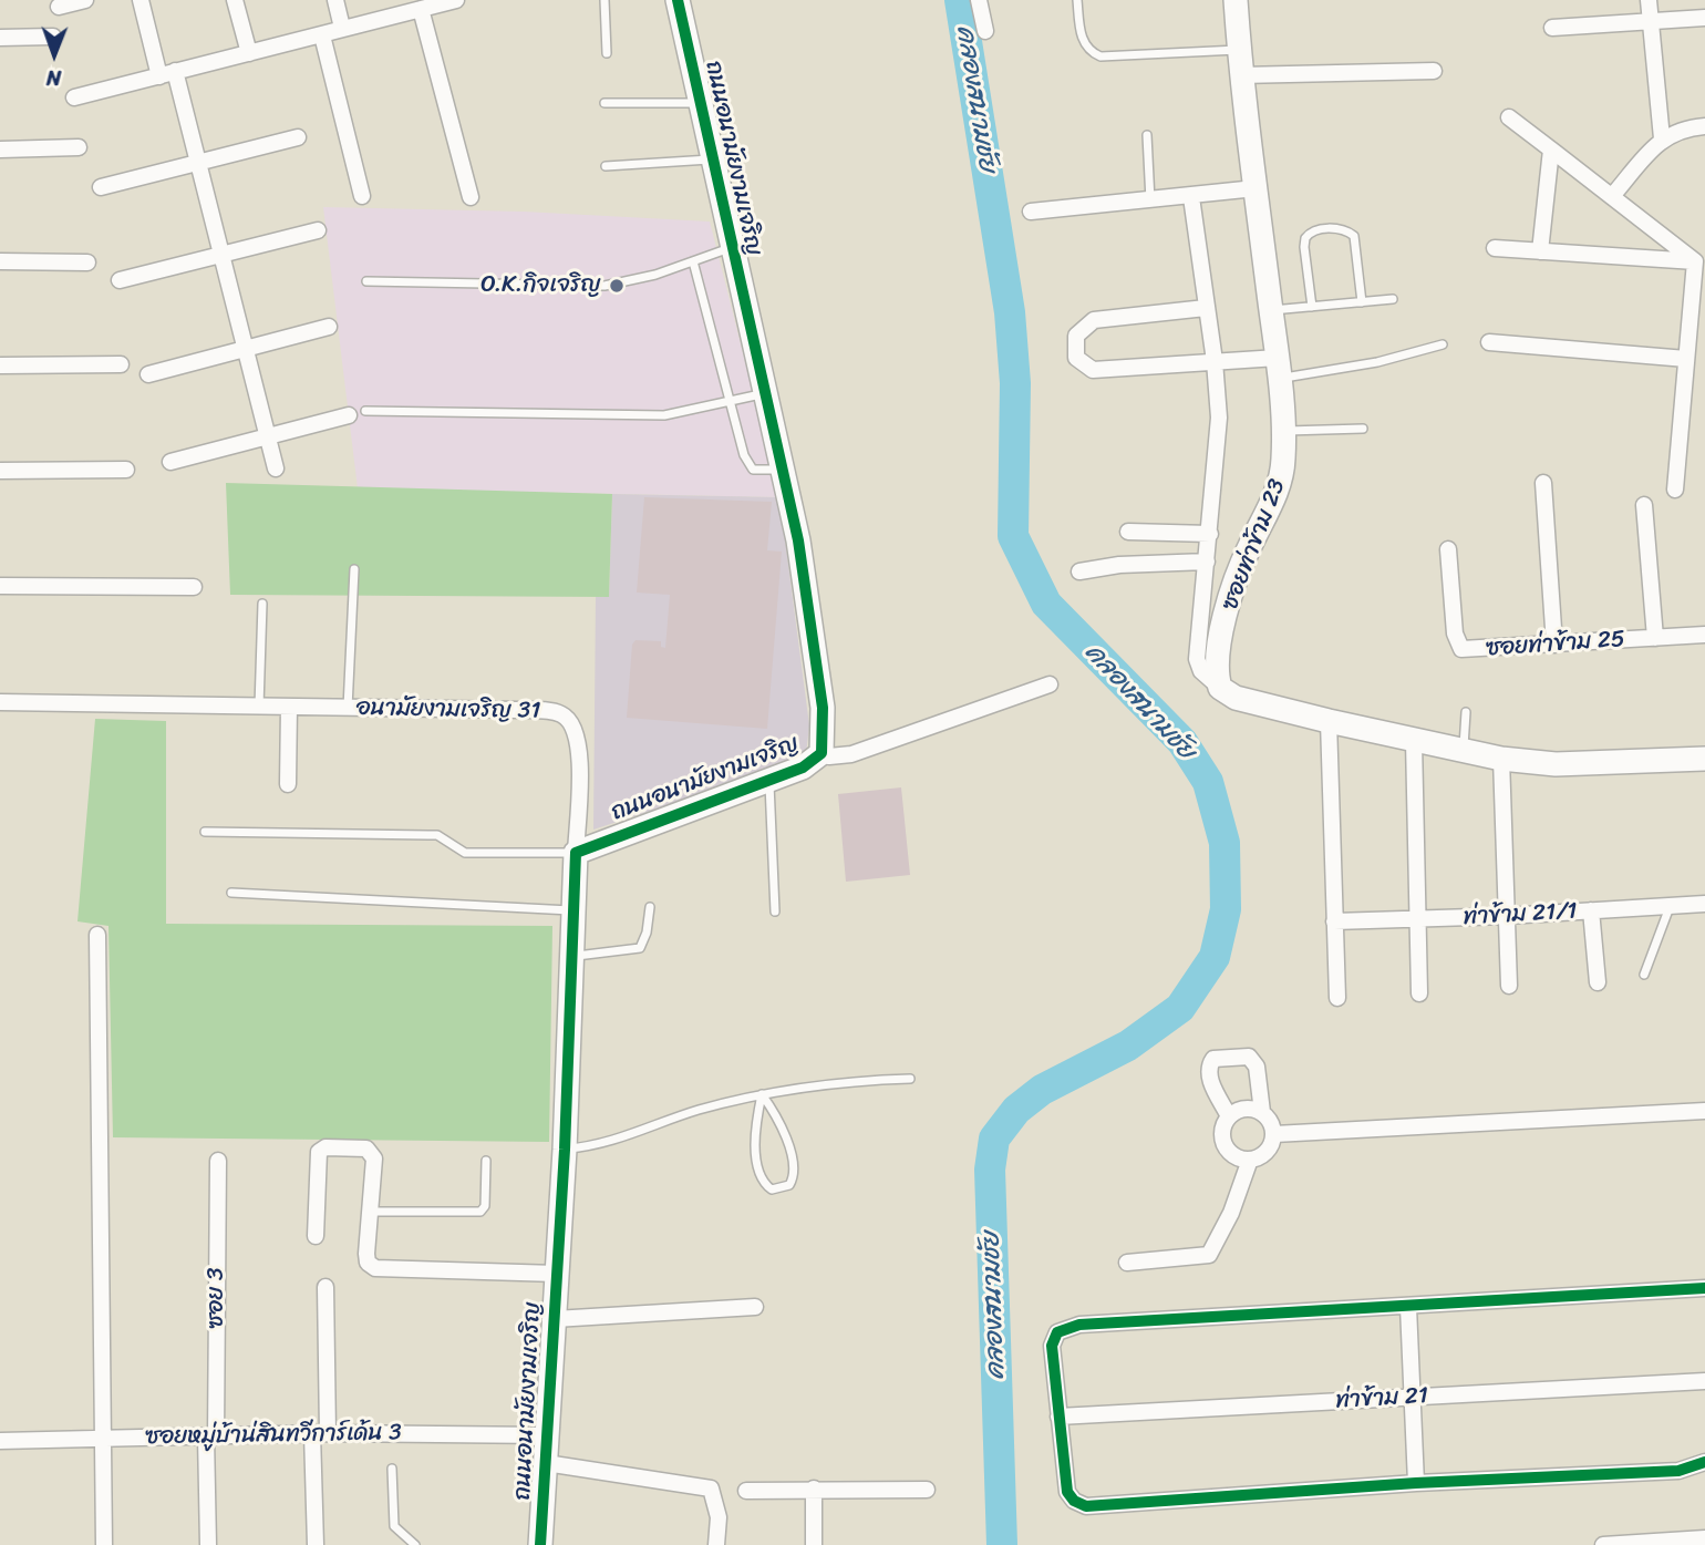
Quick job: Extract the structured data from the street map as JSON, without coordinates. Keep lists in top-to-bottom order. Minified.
{"streets":{"street":["ถนนอนามัยงามเจริญ","ซอยท่าข้าม 23","ซอยท่าข้าม 25","อนามัยงามเจริญ 31","ท่าข้าม 21/1","ซอย 3","ท่าข้าม 21","ซอยหมู่บ้าน่สินทวีการ์เด้น 3"]},"crossings":[["ถนนอนามัยงามเจริญ","อนามัยงามเจริญ 31"],["ถนนอนามัยงามเจริญ","ซอยหมู่บ้าน่สินทวีการ์เด้น 3"],["ซอย 3","ซอยหมู่บ้าน่สินทวีการ์เด้น 3"]],"water":["คลองสนามชัย"],"places":["O.K.กิจเจริญ"],"north":"bottom"}
